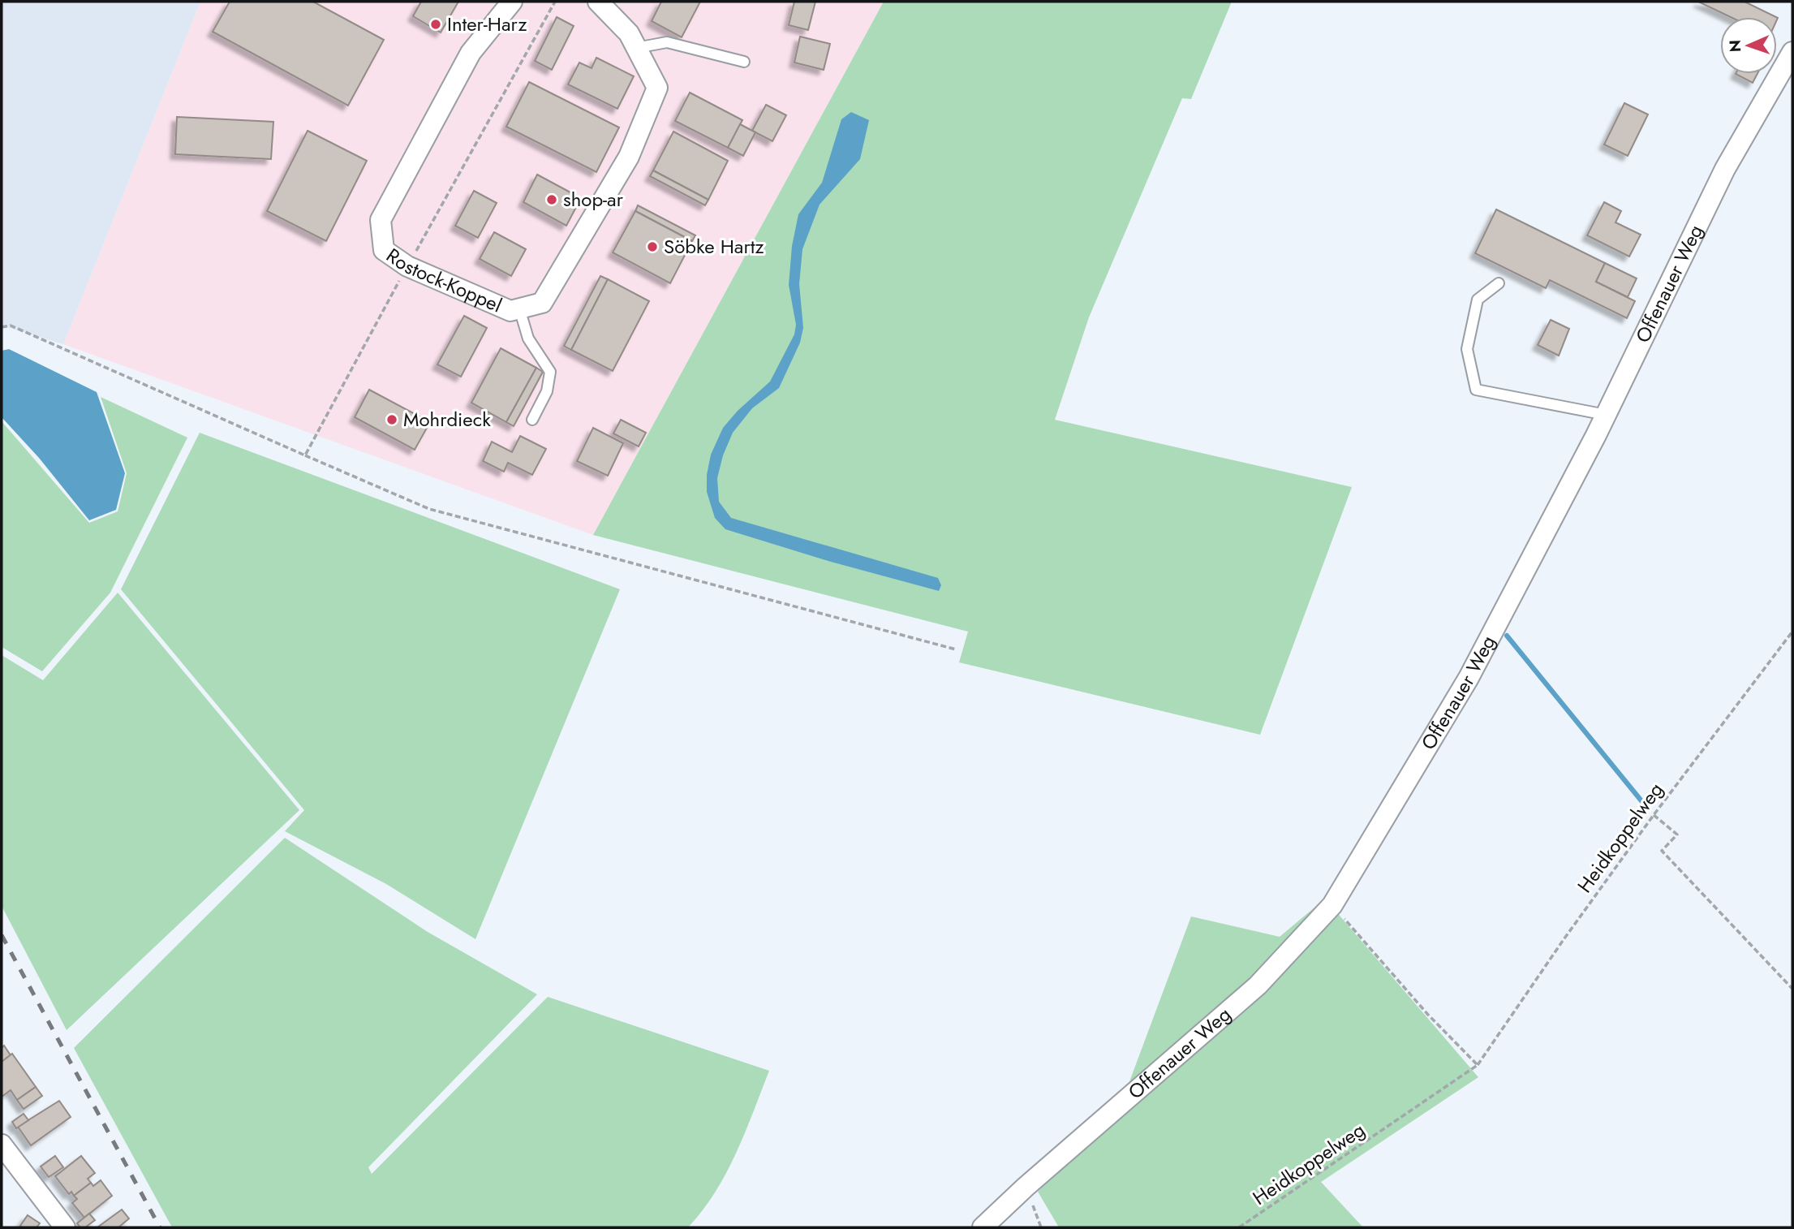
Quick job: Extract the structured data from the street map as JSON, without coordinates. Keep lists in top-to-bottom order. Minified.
{"streets":{"street":["Rostock-Koppel","Offenauer Weg"],"path":["Heidkoppelweg"]},"places":["Inter-Harz","shop-ar","Söbke Hartz","Mohrdieck"],"north":"left"}
